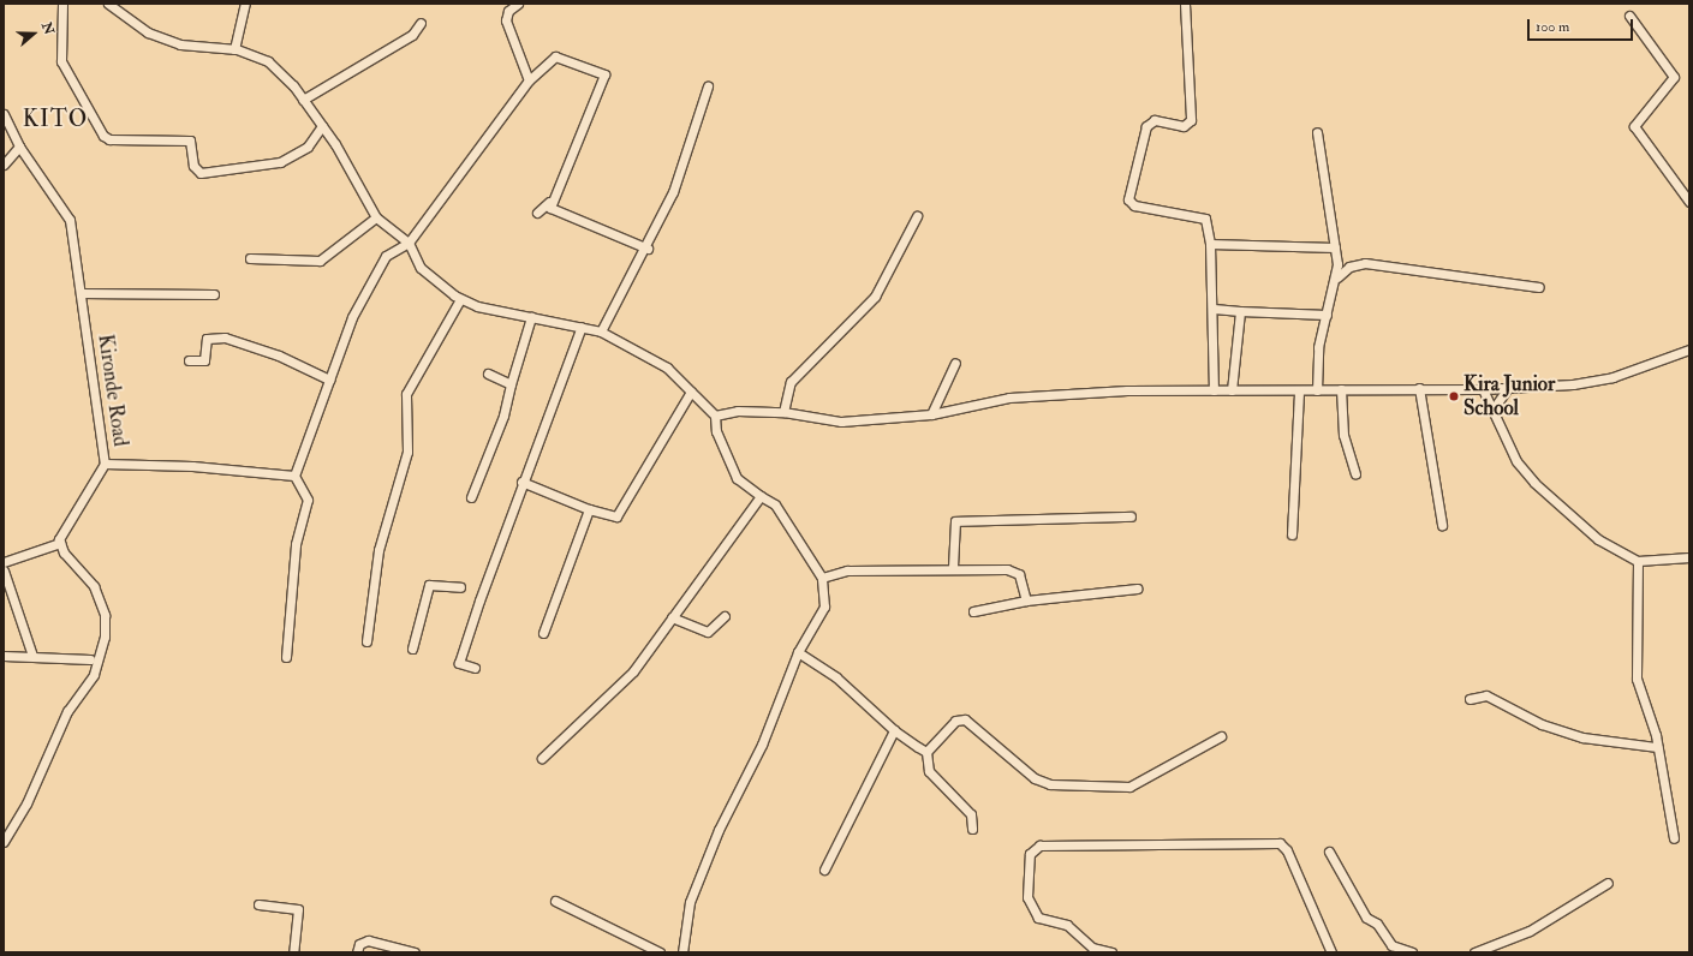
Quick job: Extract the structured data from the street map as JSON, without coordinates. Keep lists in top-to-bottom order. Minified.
{"streets":{"street":["Kironde Road"]},"districts":["KITO"],"places":["Kira Junior School"],"scale_bar":"100 m","north":"right"}
